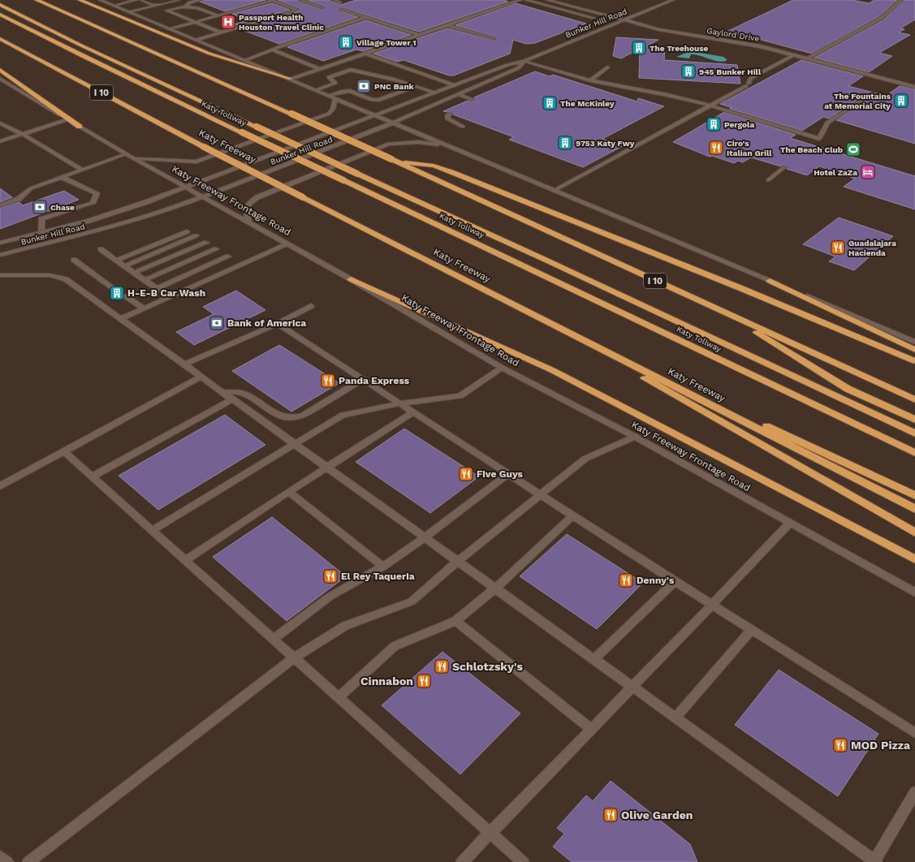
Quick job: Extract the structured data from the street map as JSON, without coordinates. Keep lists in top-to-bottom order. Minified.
{"streets":{"highway":["I 10","Katy Tollway","Katy Freeway"],"main road":["Bunker Hill Road","Gaylord Drive","Katy Freeway Frontage Road"]},"crossings":[["Bunker Hill Road","Gaylord Drive"],["Bunker Hill Road","Katy Freeway Frontage Road"]],"places":{"hospital":["Passport Health Houston Travel Clinic"],"building":["Village Tower 1","The Treehouse","945 Bunker Hill","The Fountains at Memorial City","The McKinley","Pergola","9753 Katy Fwy","H-E-B Car Wash"],"bank":["PNC Bank","Chase","Bank of America"],"restaurant":["Ciro's Italian Grill","Guadalajara Hacienda","Panda Express","Five Guys","El Rey Taqueria","Denny's","Schlotzsky's","Cinnabon","MOD Pizza","Olive Garden"],"sports":["The Beach Club"],"hotel":["Hotel ZaZa"]}}
